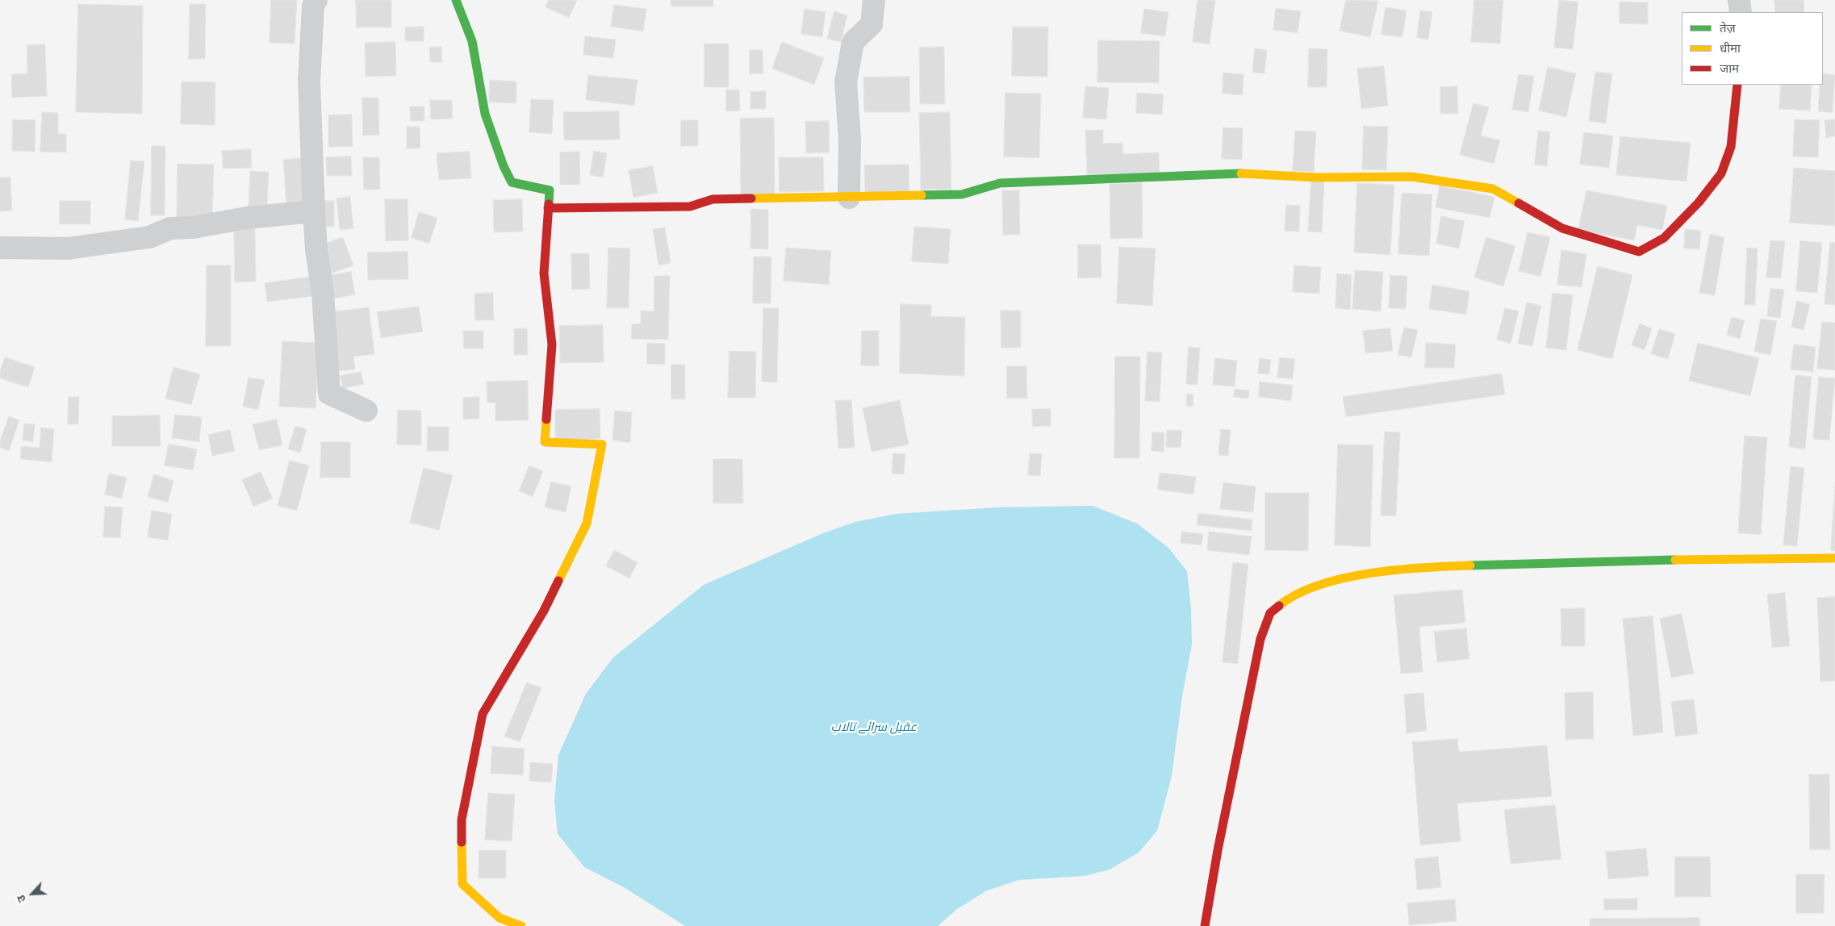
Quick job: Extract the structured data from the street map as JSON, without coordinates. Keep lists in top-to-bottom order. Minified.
{"water":["عقیل سرائے تالاب"],"legend":["तेज़","धीमा","जाम"],"north":"bottom left"}
